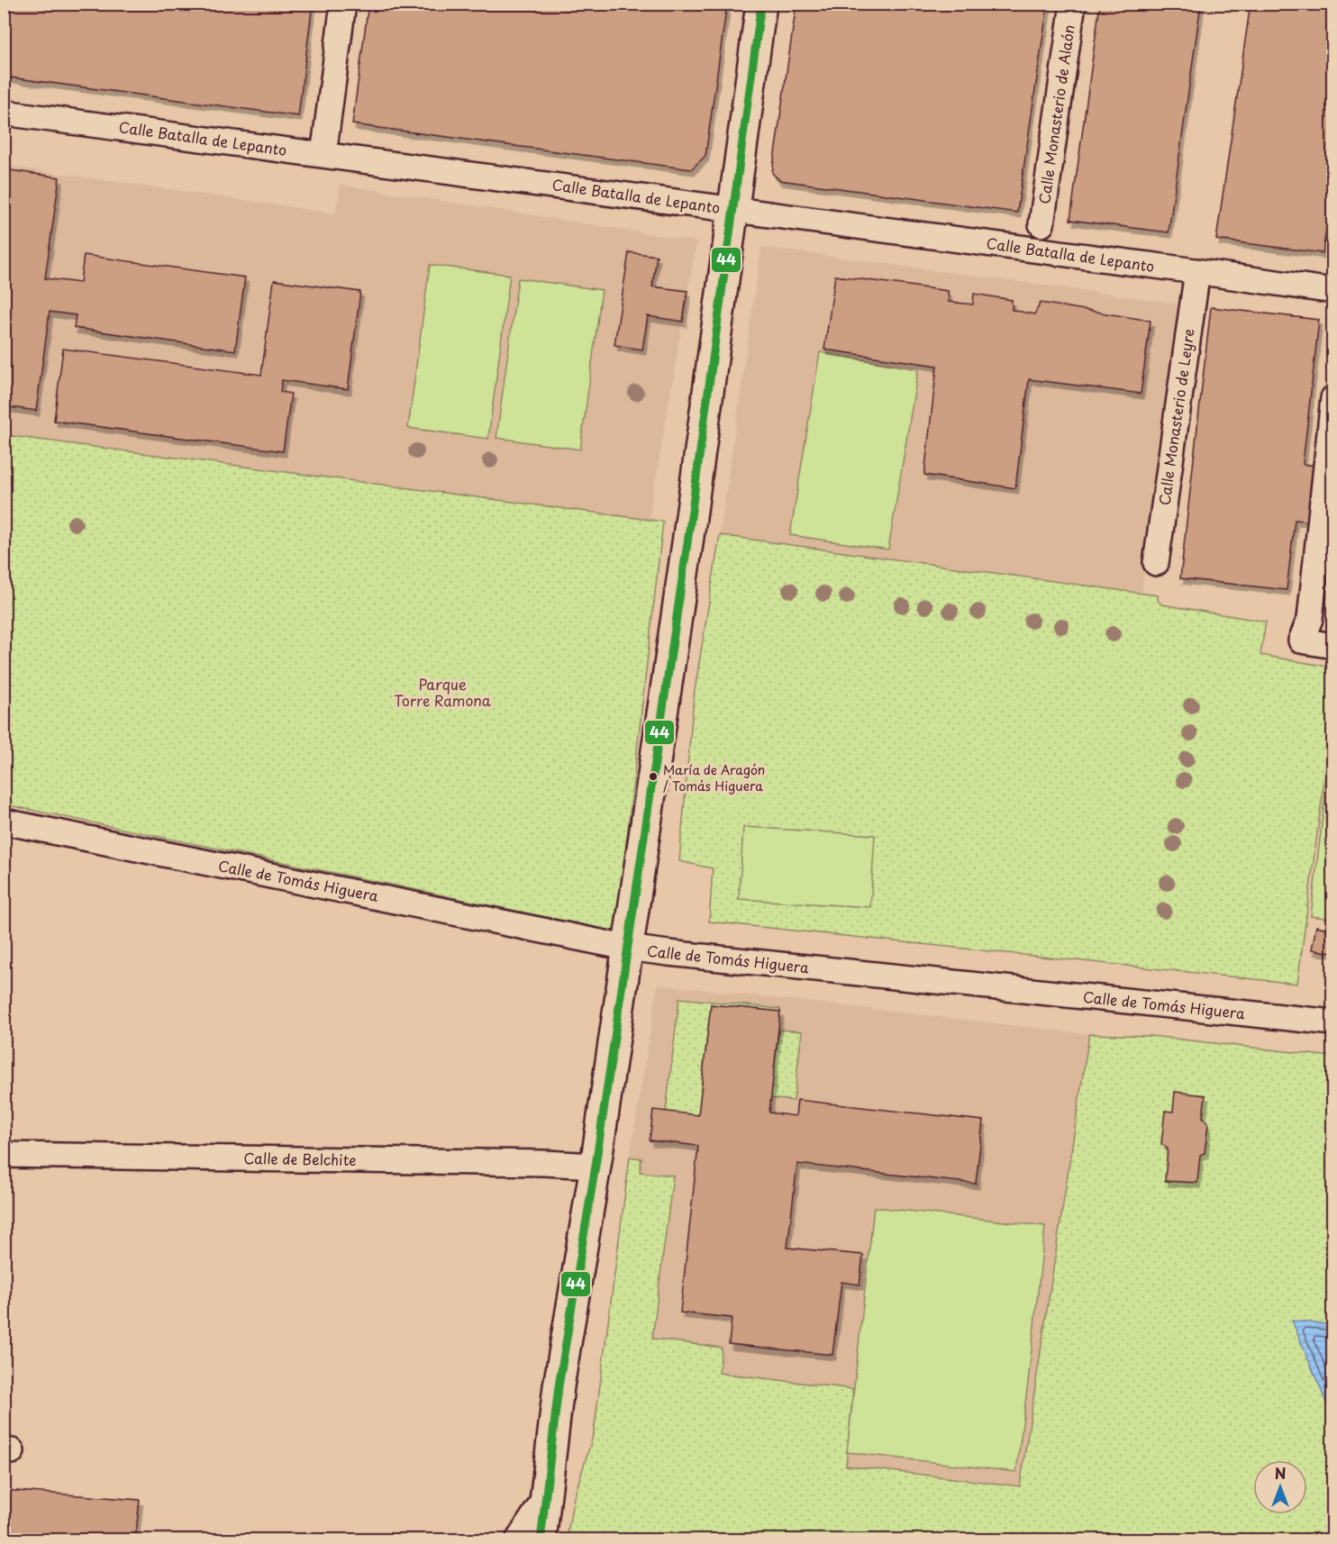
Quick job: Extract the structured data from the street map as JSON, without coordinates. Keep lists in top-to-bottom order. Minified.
{"streets":{"street":["Calle Monasterio de Alaón","Calle Batalla de Lepanto","Calle Monasterio de Leyre","Calle de Tomás Higuera","Calle de Belchite"]},"crossings":[["Calle Batalla de Lepanto","Calle Monasterio de Leyre"]],"parks":["Parque Torre Ramona"],"places":["María de Aragón / Tomás Higuera"],"lines":["transit line 44"],"north":"top"}
